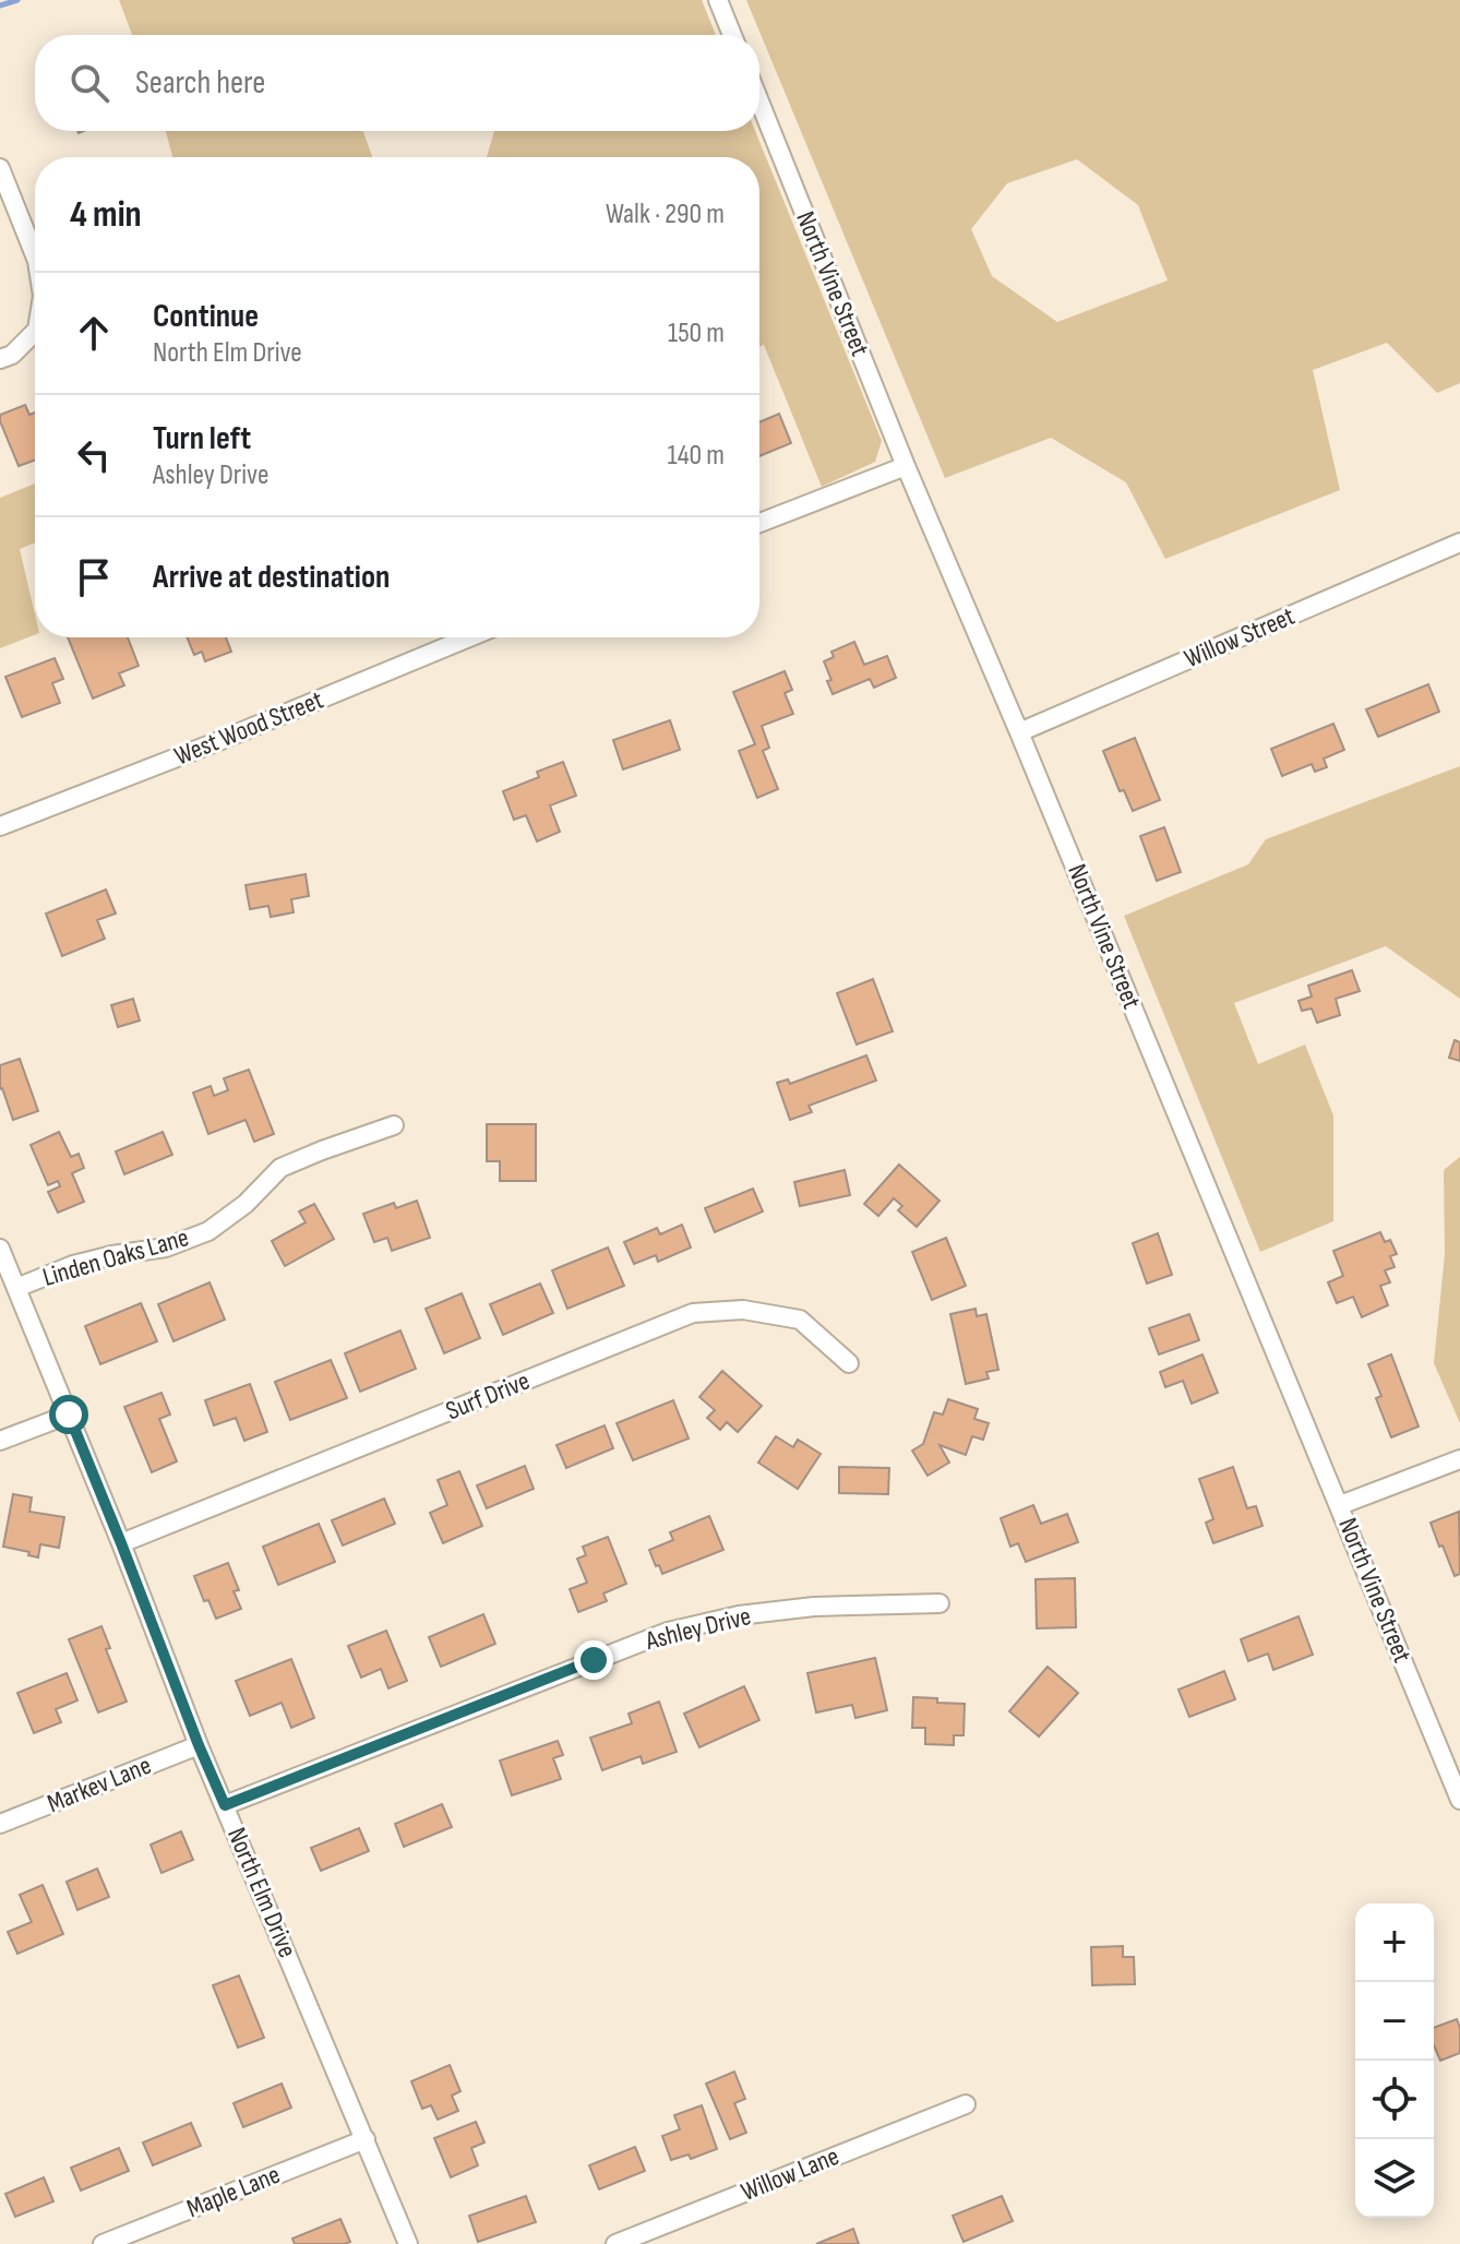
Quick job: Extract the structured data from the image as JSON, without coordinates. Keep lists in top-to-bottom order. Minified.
{"streets":{"street":["North Vine Street","Willow Street","West Wood Street","Linden Oaks Lane","Surf Drive","Ashley Drive","Markev Lane","North Elm Drive","Willow Lane","Maple Lane"]},"crossings":[["North Vine Street","Willow Street"],["Linden Oaks Lane","North Elm Drive"],["Surf Drive","North Elm Drive"],["Ashley Drive","North Elm Drive"],["Markev Lane","North Elm Drive"],["North Elm Drive","Maple Lane"]],"page":{"search":"Search here","heading":["4 min","Walk · 290 m"],"list":[["Continue","North Elm Drive","150 m"],["Turn left","Ashley Drive","140 m"],"Arrive at destination"],"map_buttons":["+","−"]}}
